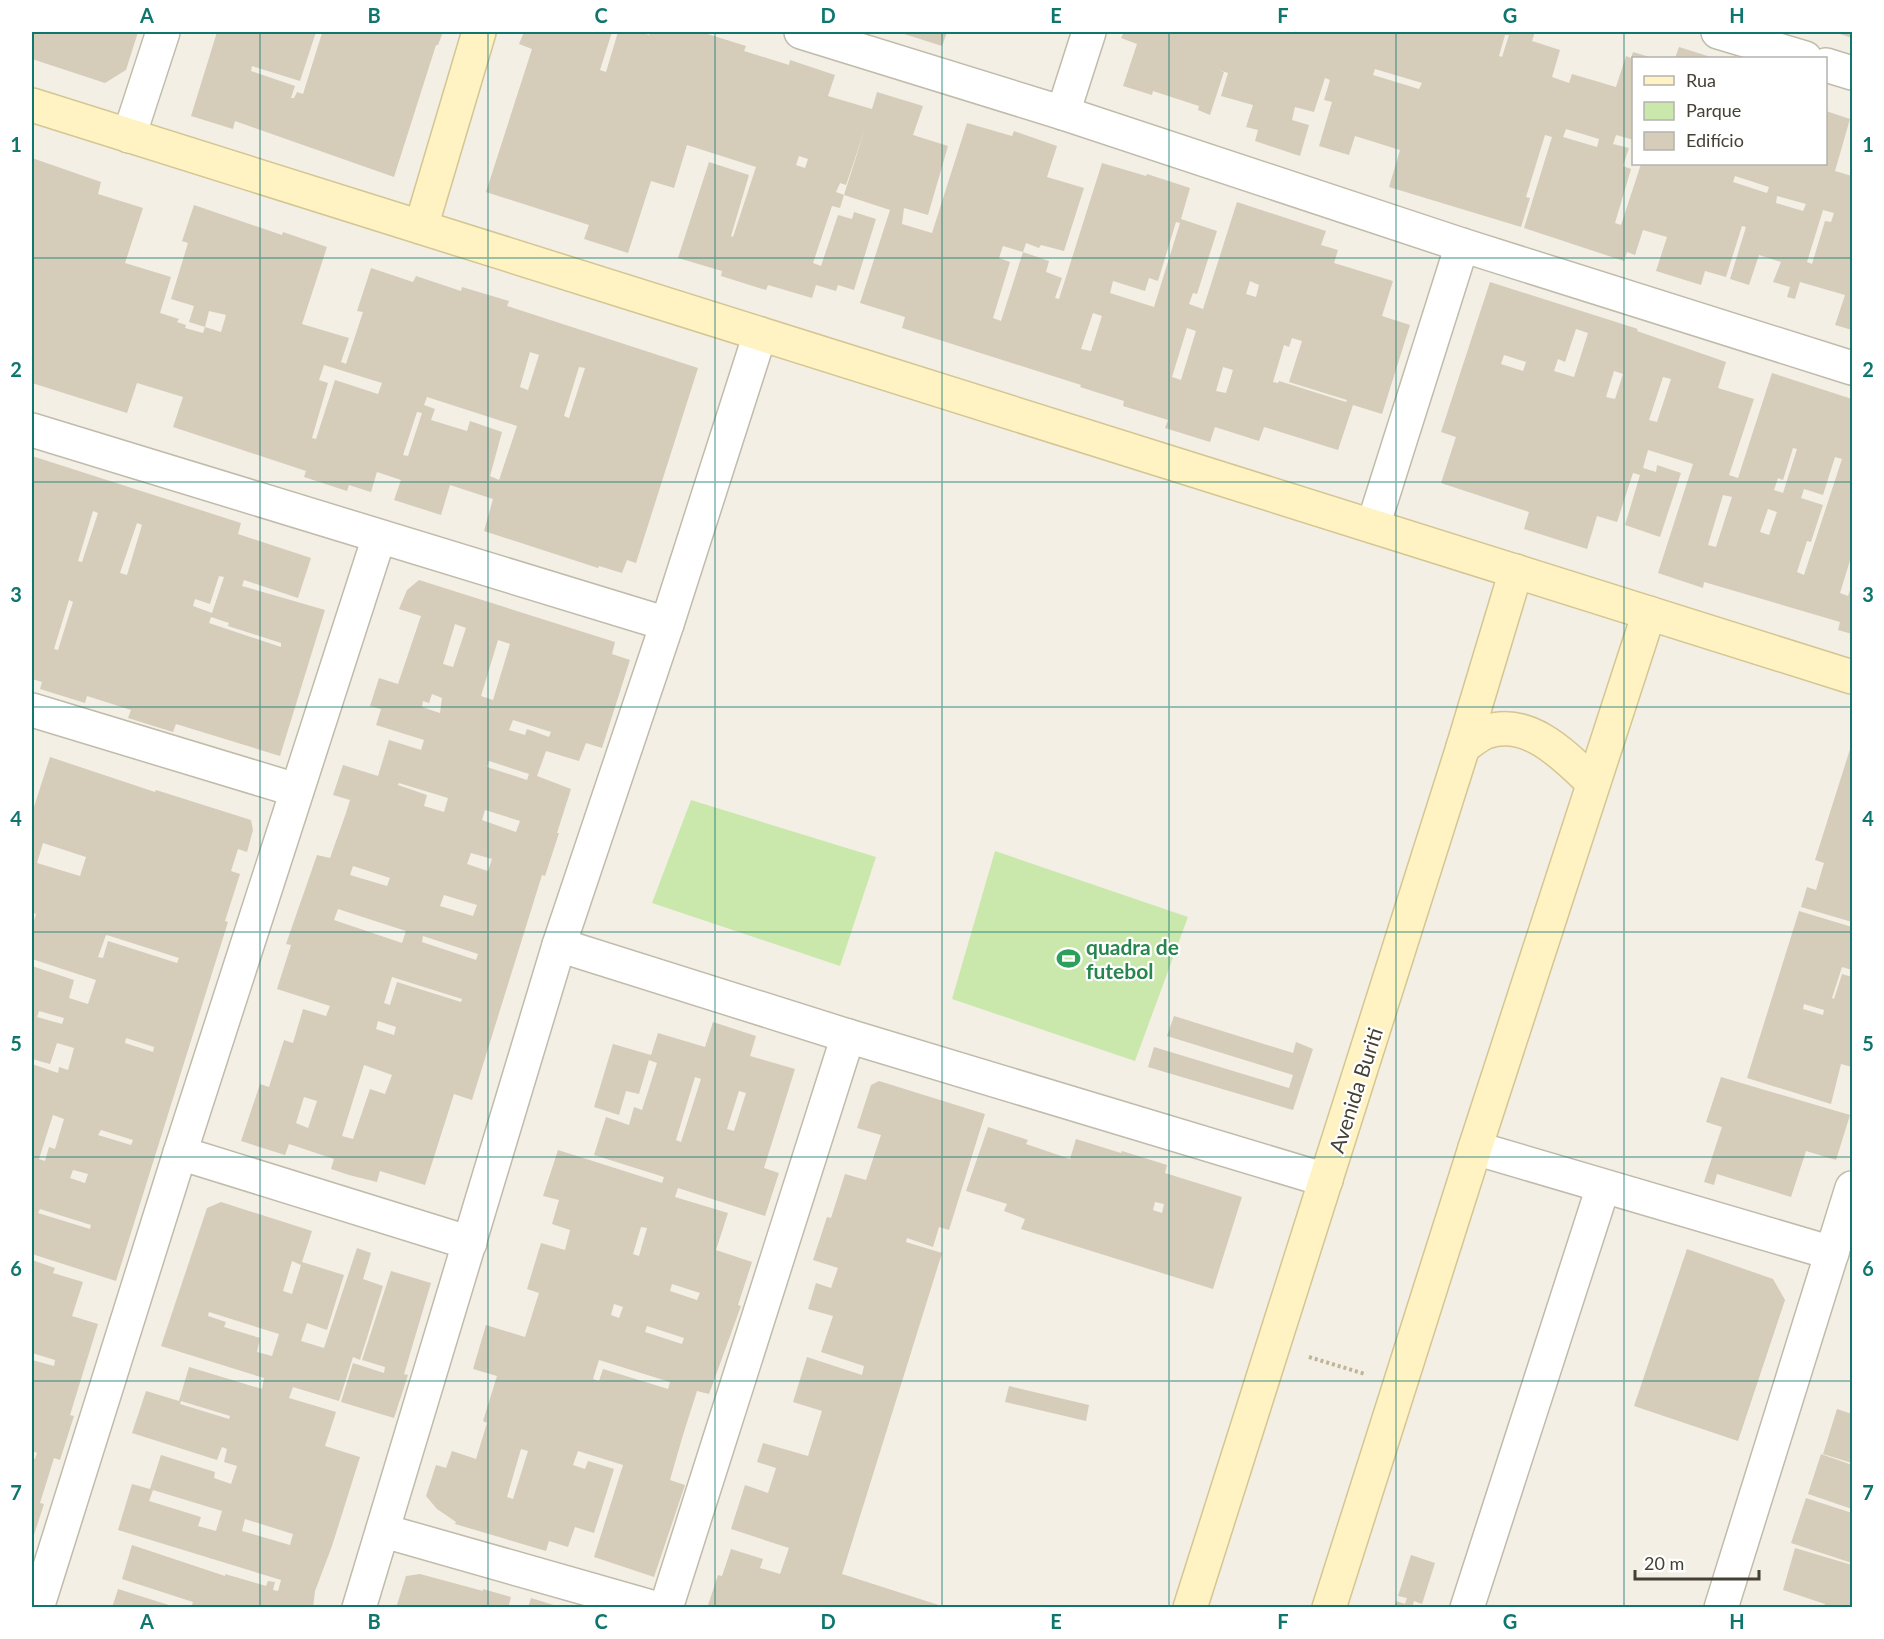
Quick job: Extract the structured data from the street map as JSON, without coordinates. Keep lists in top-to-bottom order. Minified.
{"streets":{"street":["Avenida Buriti"]},"places":{"sports":["quadra de futebol"]},"legend":["Rua","Parque","Edifício"],"scale_bar":"20 m","grid":{"columns":["A","B","C","D","E","F","G","H"],"rows":["1","2","3","4","5","6","7"]}}
